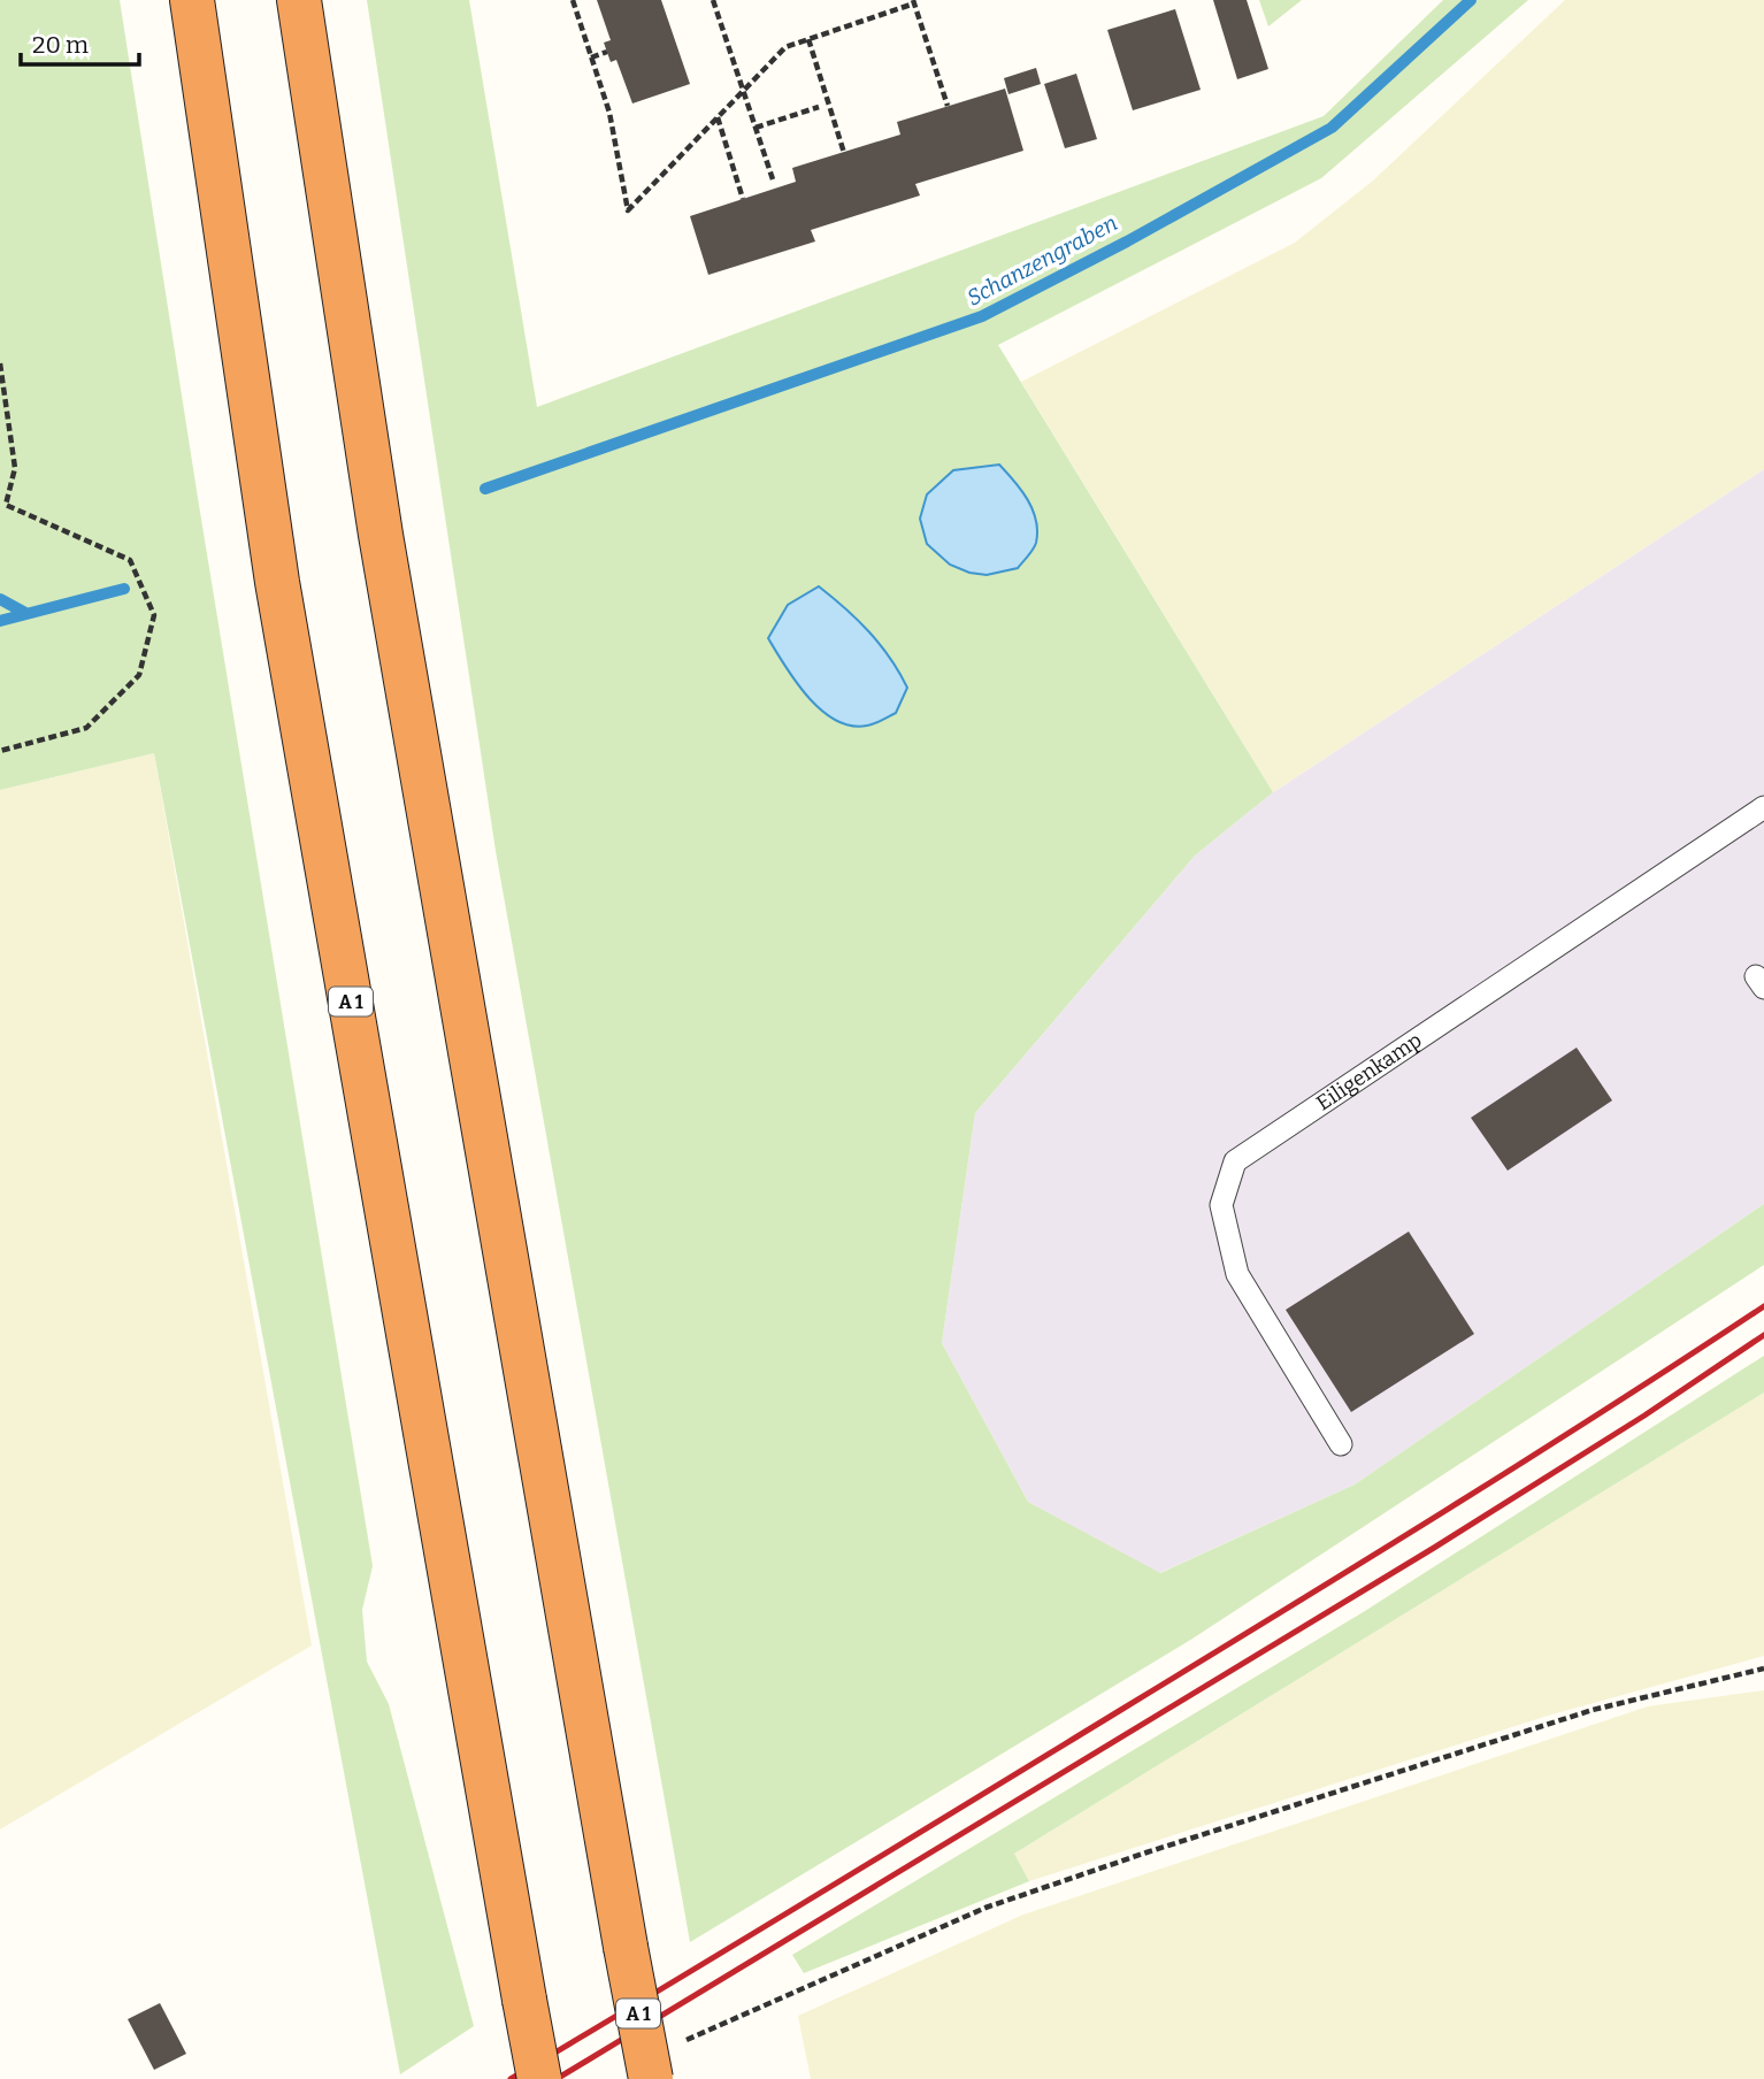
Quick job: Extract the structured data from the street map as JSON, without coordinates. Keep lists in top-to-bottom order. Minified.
{"streets":{"highway":["A 1"],"lane":["Eiligenkamp"]},"water":["Schanzengraben"],"scale_bar":"20 m"}
